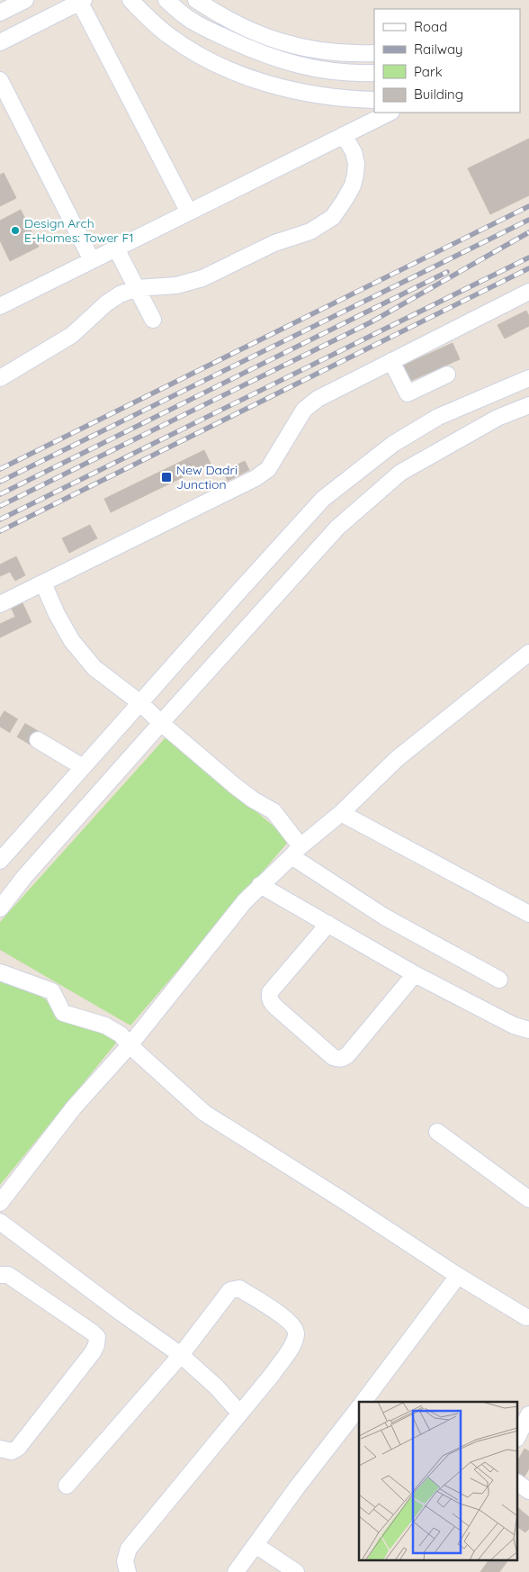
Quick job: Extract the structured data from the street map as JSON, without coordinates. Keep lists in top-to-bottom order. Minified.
{"places":{"other":["Design Arch E-Homes: Tower F1"],"transit":["New Dadri Junction"]},"legend":["Road","Railway","Park","Building"]}
